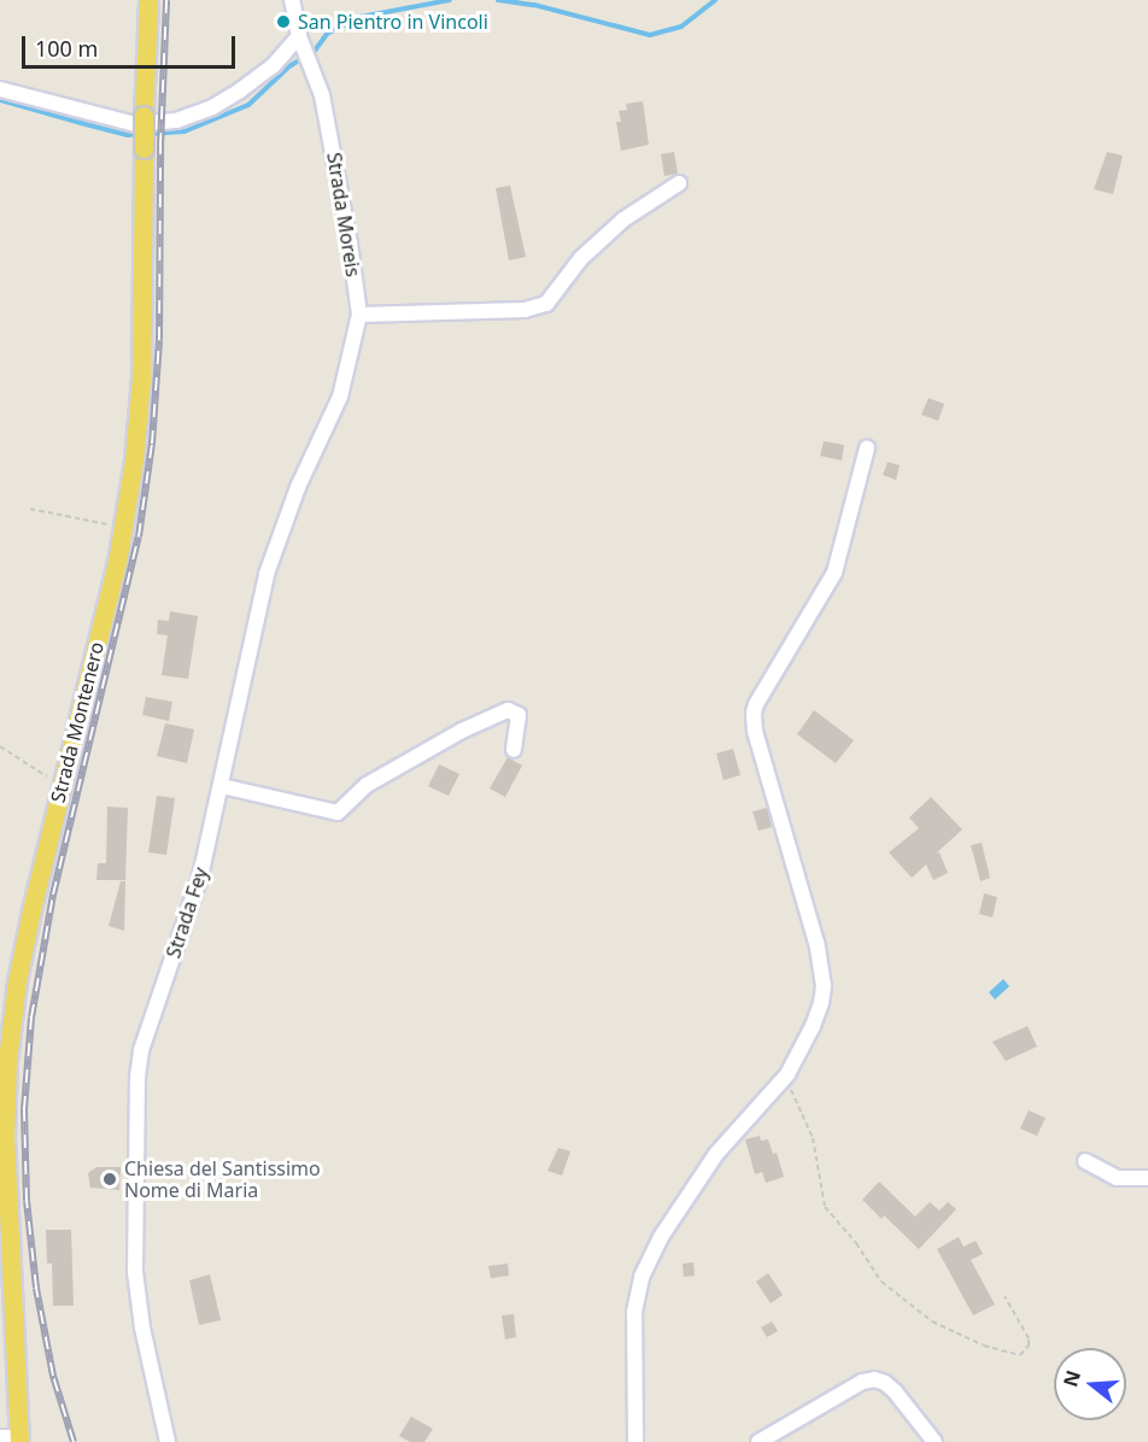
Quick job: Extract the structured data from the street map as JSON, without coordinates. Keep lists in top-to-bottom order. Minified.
{"streets":{"main road":["Strada Montenero"],"street":["Strada Moreis","Strada Fey"]},"crossings":[["Strada Moreis","Strada Fey"]],"places":["San Pientro in Vincoli","Chiesa del Santissimo Nome di Maria"],"scale_bar":"100 m","north":"left"}
